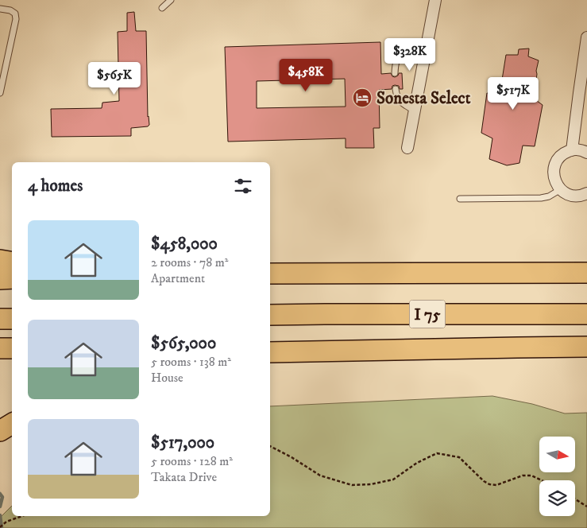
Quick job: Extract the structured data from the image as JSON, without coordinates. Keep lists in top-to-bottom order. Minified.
{"streets":{"highway":["I 75"]},"places":{"hotel":["Sonesta Select"]},"north":"right","page":{"price":["$328K","$458K","$565K","$517K"],"heading":"4 homes","list":[{"name":"$458,000","note":"2 rooms · 78 m² · Apartment"},{"name":"$565,000","note":"5 rooms · 138 m² · House"},{"name":"$517,000","note":"5 rooms · 128 m² · Takata Drive"}]}}
